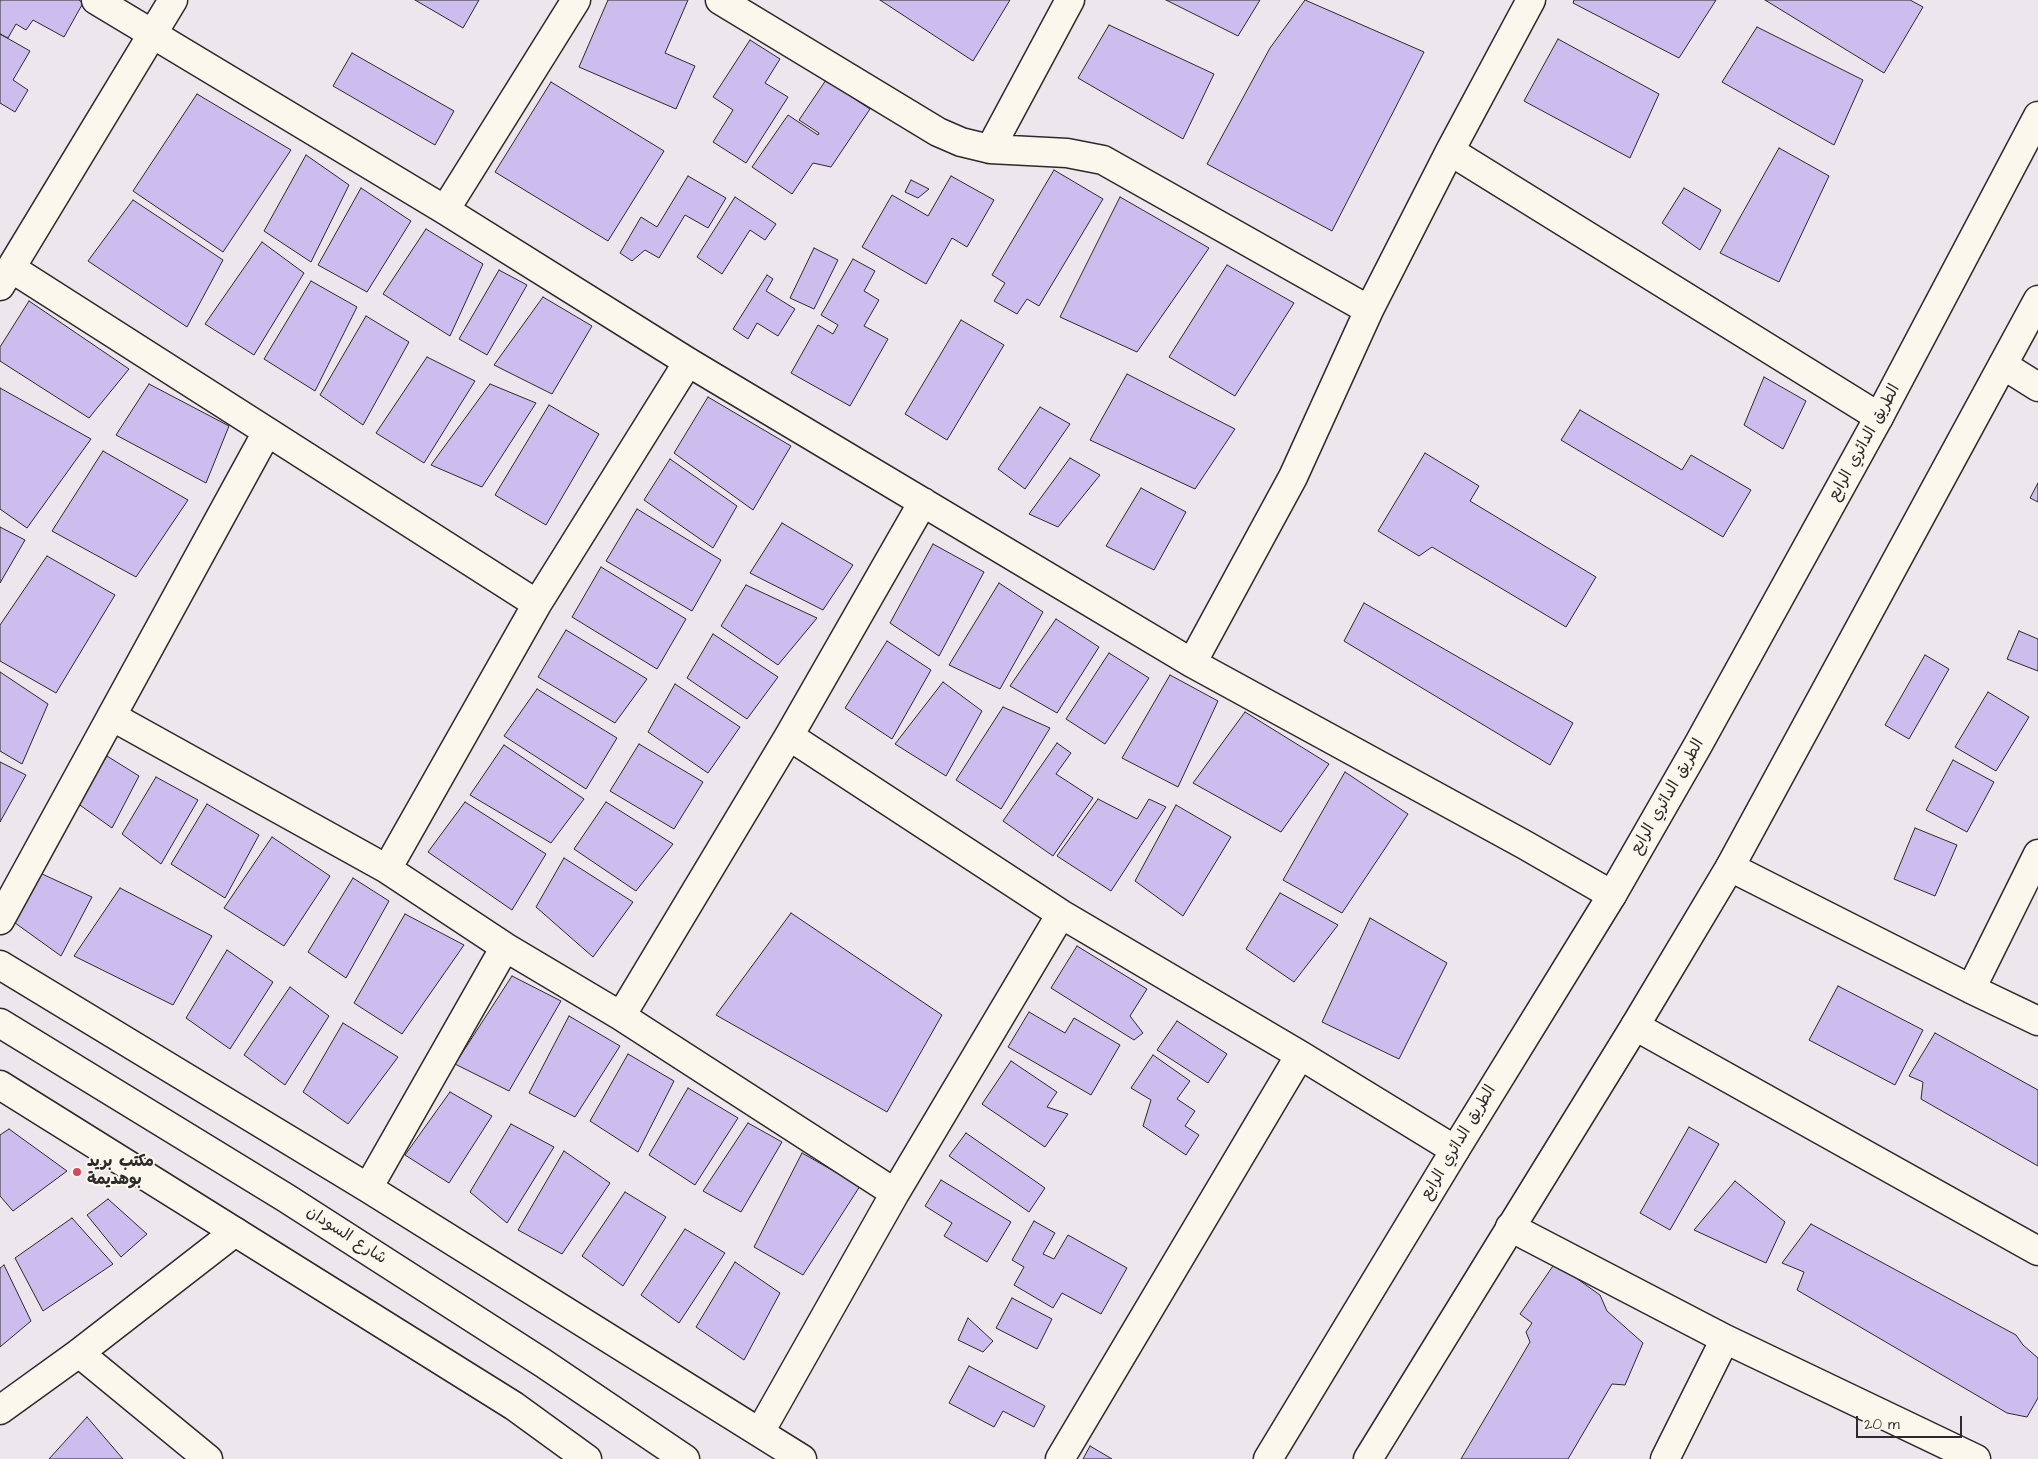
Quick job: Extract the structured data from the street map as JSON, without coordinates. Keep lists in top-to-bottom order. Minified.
{"streets":{"street":["الطريق الدائري الرابع","شارع السودان"]},"places":["مكتب بريد بوهديمة"],"scale_bar":"20 m"}
